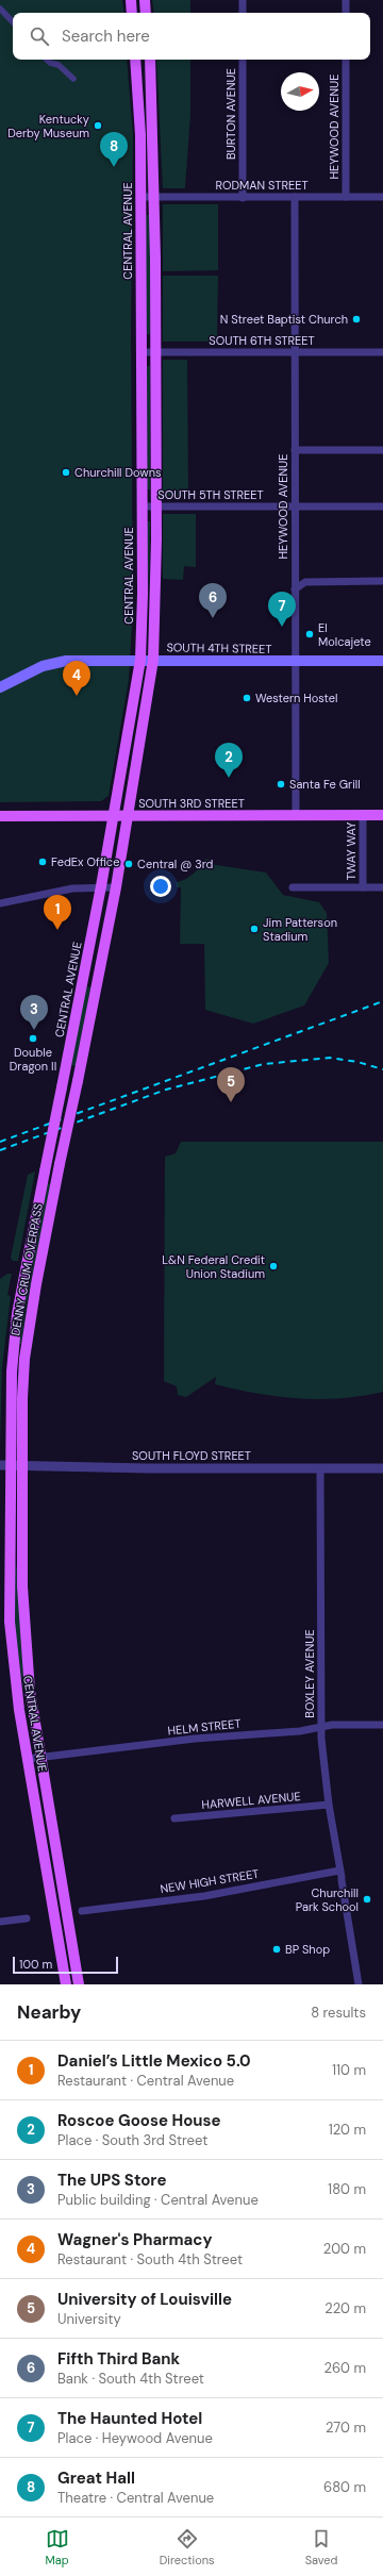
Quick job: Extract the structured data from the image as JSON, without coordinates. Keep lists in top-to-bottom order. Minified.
{"streets":{"main road":["CENTRAL AVENUE","SOUTH 4TH STREET","SOUTH 3RD STREET","DENNY CRUM OVERPASS"],"street":["BURTON AVENUE","HEYWOOD AVENUE","RODMAN STREET","SOUTH 6TH STREET","SOUTH 5TH STREET","TWAY WAY","SOUTH FLOYD STREET","BOXLEY AVENUE","HELM STREET","HARWELL AVENUE","NEW HIGH STREET"]},"crossings":[["BURTON AVENUE","RODMAN STREET"],["HEYWOOD AVENUE","RODMAN STREET"],["HEYWOOD AVENUE","SOUTH 6TH STREET"],["HEYWOOD AVENUE","SOUTH 5TH STREET"],["HEYWOOD AVENUE","SOUTH 4TH STREET"],["HEYWOOD AVENUE","SOUTH 3RD STREET"],["RODMAN STREET","CENTRAL AVENUE"],["CENTRAL AVENUE","SOUTH 6TH STREET"],["CENTRAL AVENUE","SOUTH 5TH STREET"],["CENTRAL AVENUE","SOUTH 4TH STREET"],["CENTRAL AVENUE","SOUTH 3RD STREET"],["CENTRAL AVENUE","DENNY CRUM OVERPASS"],["CENTRAL AVENUE","SOUTH FLOYD STREET"],["CENTRAL AVENUE","HELM STREET"],["SOUTH 3RD STREET","TWAY WAY"],["DENNY CRUM OVERPASS","SOUTH FLOYD STREET"],["SOUTH FLOYD STREET","BOXLEY AVENUE"],["BOXLEY AVENUE","HELM STREET"],["BOXLEY AVENUE","HARWELL AVENUE"],["BOXLEY AVENUE","NEW HIGH STREET"]],"places":["Kentucky Derby Museum","N Street Baptist Church","Churchill Downs","El Molcajete","Western Hostel","Santa Fe Grill","FedEx Office","Central @ 3rd","Jim Patterson Stadium","Double Dragon II","L&N Federal Credit Union Stadium","Churchill Park School","BP Shop"],"scale_bar":"100 m","north":"right","page":{"search":"Search here","pins":["8","6","7","4","2","1","3","5"],"scale":"100 m","heading":["Nearby","8 results"],"list":[{"mark":"1","name":"Daniel’s Little Mexico 5.0","note":"Restaurant · Central Avenue","value":"110 m"},{"mark":"2","name":"Roscoe Goose House","note":"Place · South 3rd Street","value":"120 m"},{"mark":"3","name":"The UPS Store","note":"Public building · Central Avenue","value":"180 m"},{"mark":"4","name":"Wagner's Pharmacy","note":"Restaurant · South 4th Street","value":"200 m"},{"mark":"5","name":"University of Louisville","note":"University","value":"220 m"},{"mark":"6","name":"Fifth Third Bank","note":"Bank · South 4th Street","value":"260 m"},{"mark":"7","name":"The Haunted Hotel","note":"Place · Heywood Avenue","value":"270 m"},{"mark":"8","name":"Great Hall","note":"Theatre · Central Avenue","value":"680 m"}],"nav":["Map","Directions","Saved"]}}
